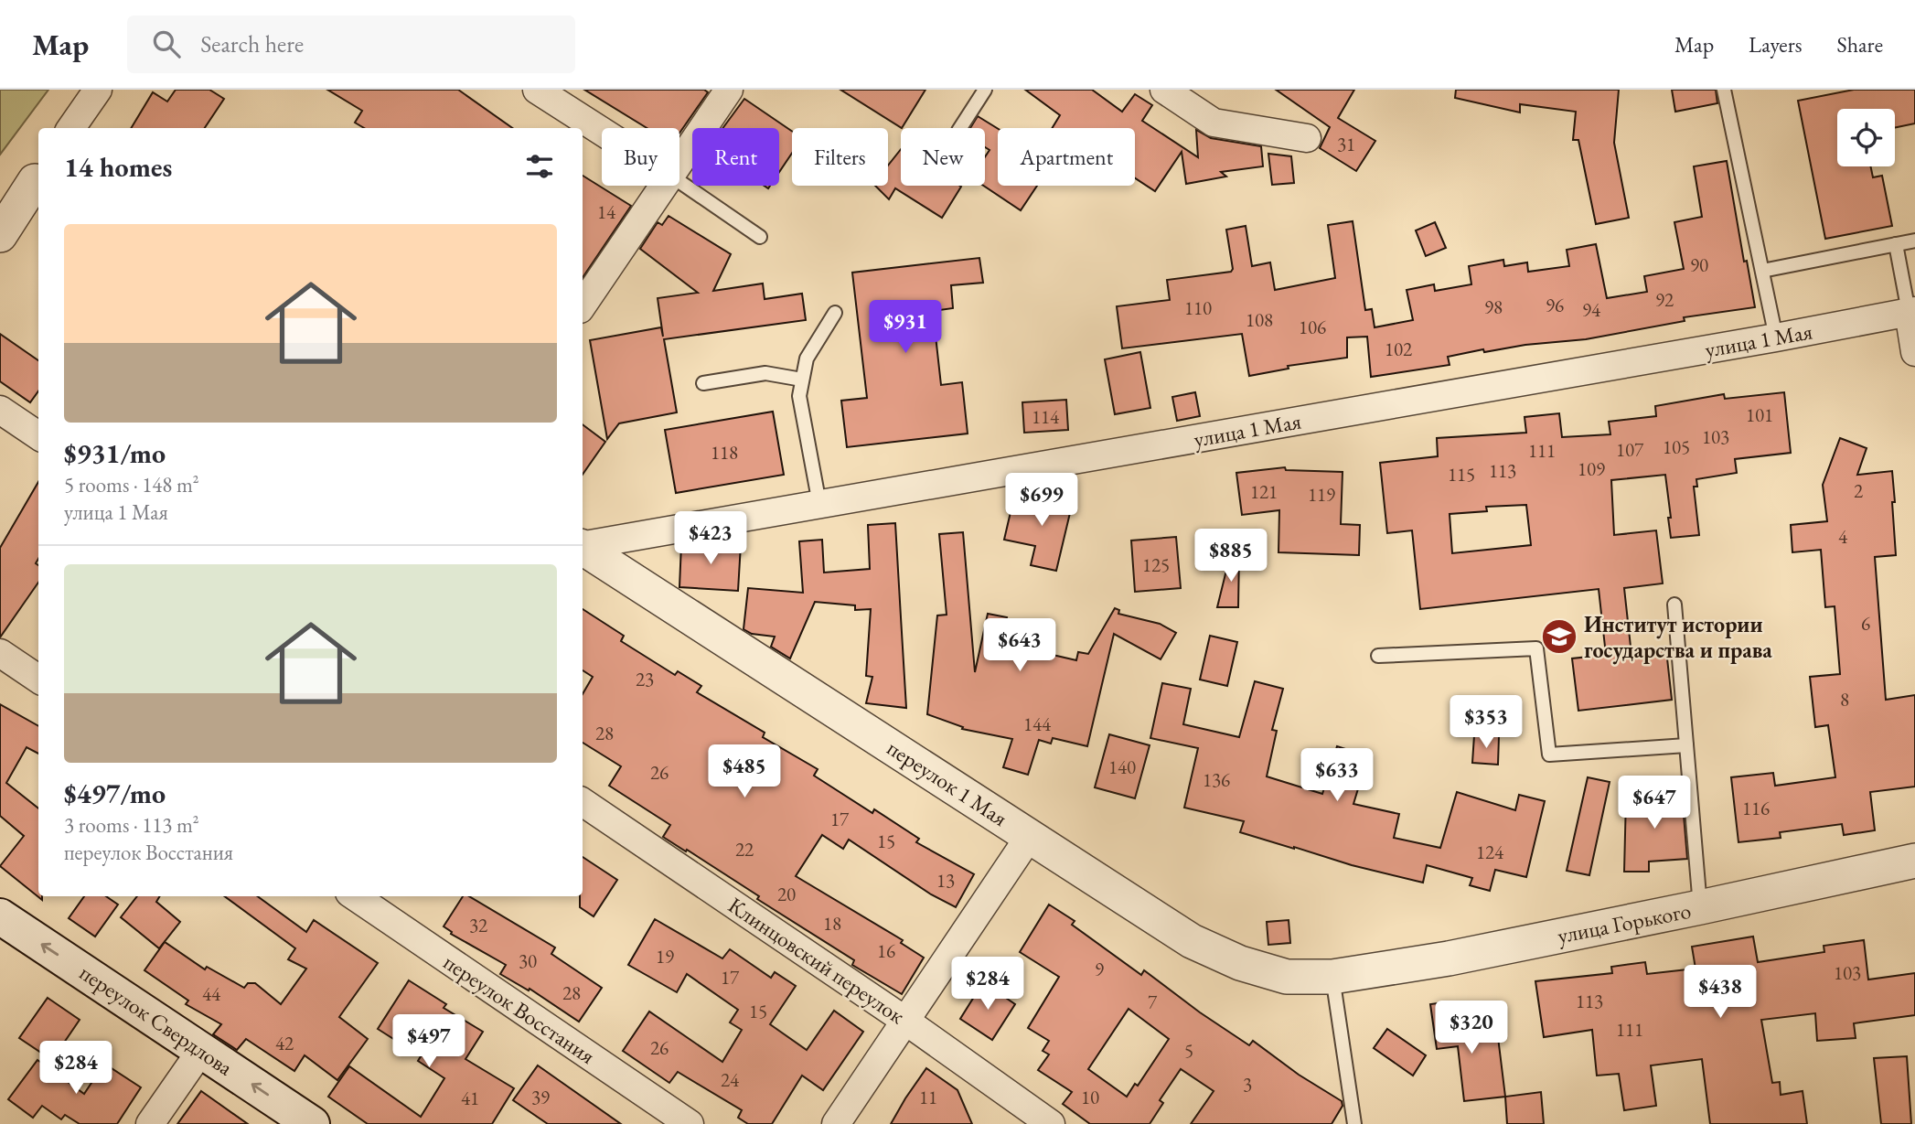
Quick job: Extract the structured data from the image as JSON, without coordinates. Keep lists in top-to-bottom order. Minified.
{"streets":{"main road":["переулок Свердлова"],"street":["улица 1 Мая","переулок 1 Мая","улица Горького","Клинцовский переулок","переулок Восстания"]},"crossings":[["переулок 1 Мая","улица Горького"]],"one_way":["переулок Свердлова"],"places":{"school or university":["Институт истории государства и права"]},"house_numbers":["31","14","90","92","96","98","110","94","108","106","102","101","114","103","105","107","111","118","109","113","115","2","121","119","4","125","6","23","8","144","28","140","26","136","116","17","15","22","124","13","20","18","32","16","19","30","9","103","17","28","44","113","7","15","111","42","26","5","24","3","39","11","10","41"],"page":{"header":"Map","search":"Search here","nav":["Map","Layers","Share"],"chip":["Buy","Rent","Filters","New","Apartment"],"heading":"14 homes","list":[{"name":"$931/mo","note":"5 rooms · 148 m² · улица 1 Мая"},{"name":"$497/mo","note":"3 rooms · 113 m² · переулок Восстания"}],"price":["$931","$699","$423","$885","$643","$353","$485","$633","$647","$284","$438","$320","$497","$284"]}}
